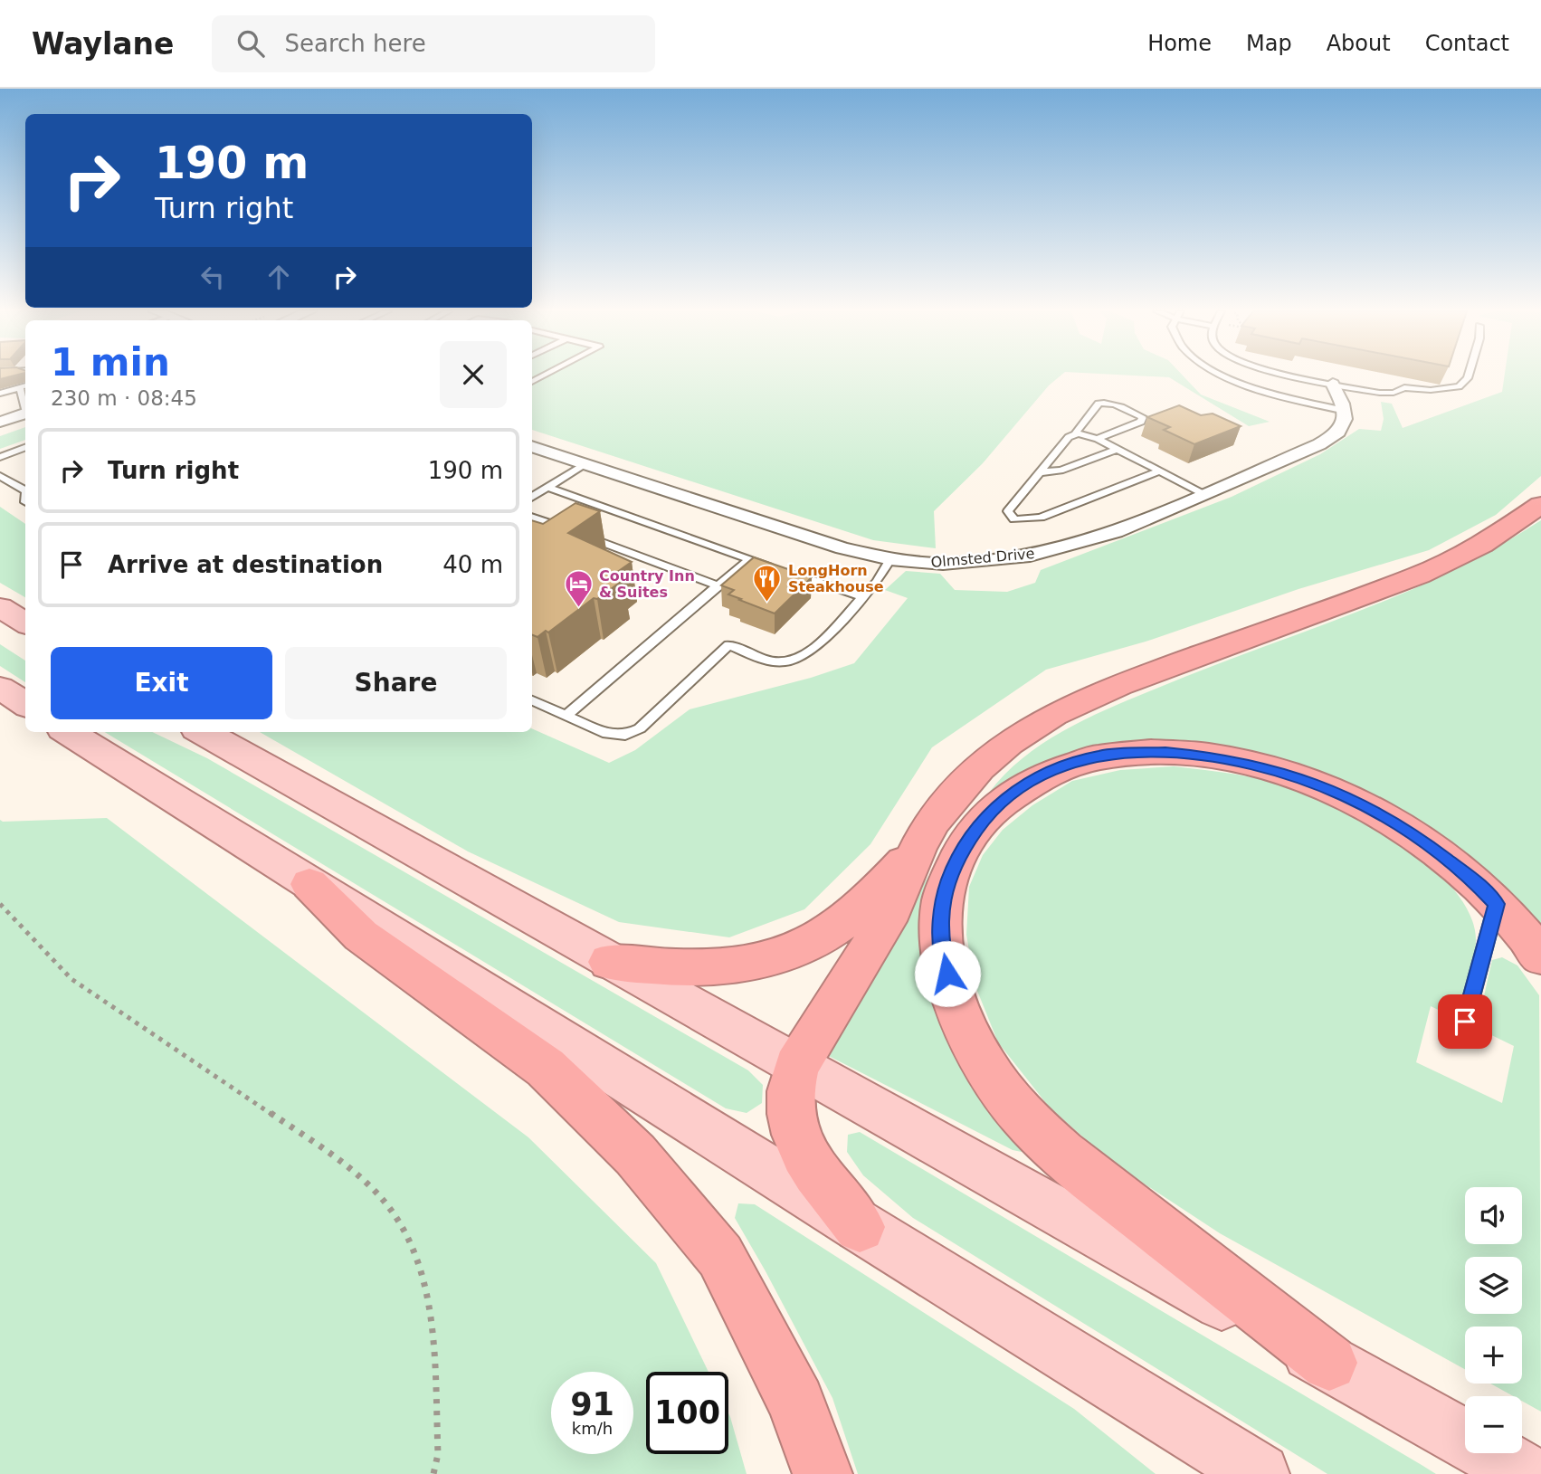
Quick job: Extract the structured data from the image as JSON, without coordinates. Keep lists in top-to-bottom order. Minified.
{"streets":{"street":["Olmsted Drive"]},"places":{"restaurant":["LongHorn Steakhouse"],"hotel":["Country Inn & Suites"]},"page":{"header":"Waylane","search":"Search here","nav":["Home","Map","About","Contact"],"turn":["190 m","Turn right"],"heading":["1 min","230 m · 08:45"],"list":[{"name":"Turn right","value":"190 m"},{"name":"Arrive at destination","value":"40 m"}],"buttons":["Exit","Share"],"map_buttons":["+","−"],"speed":"91 km/h","limit":"100"}}
